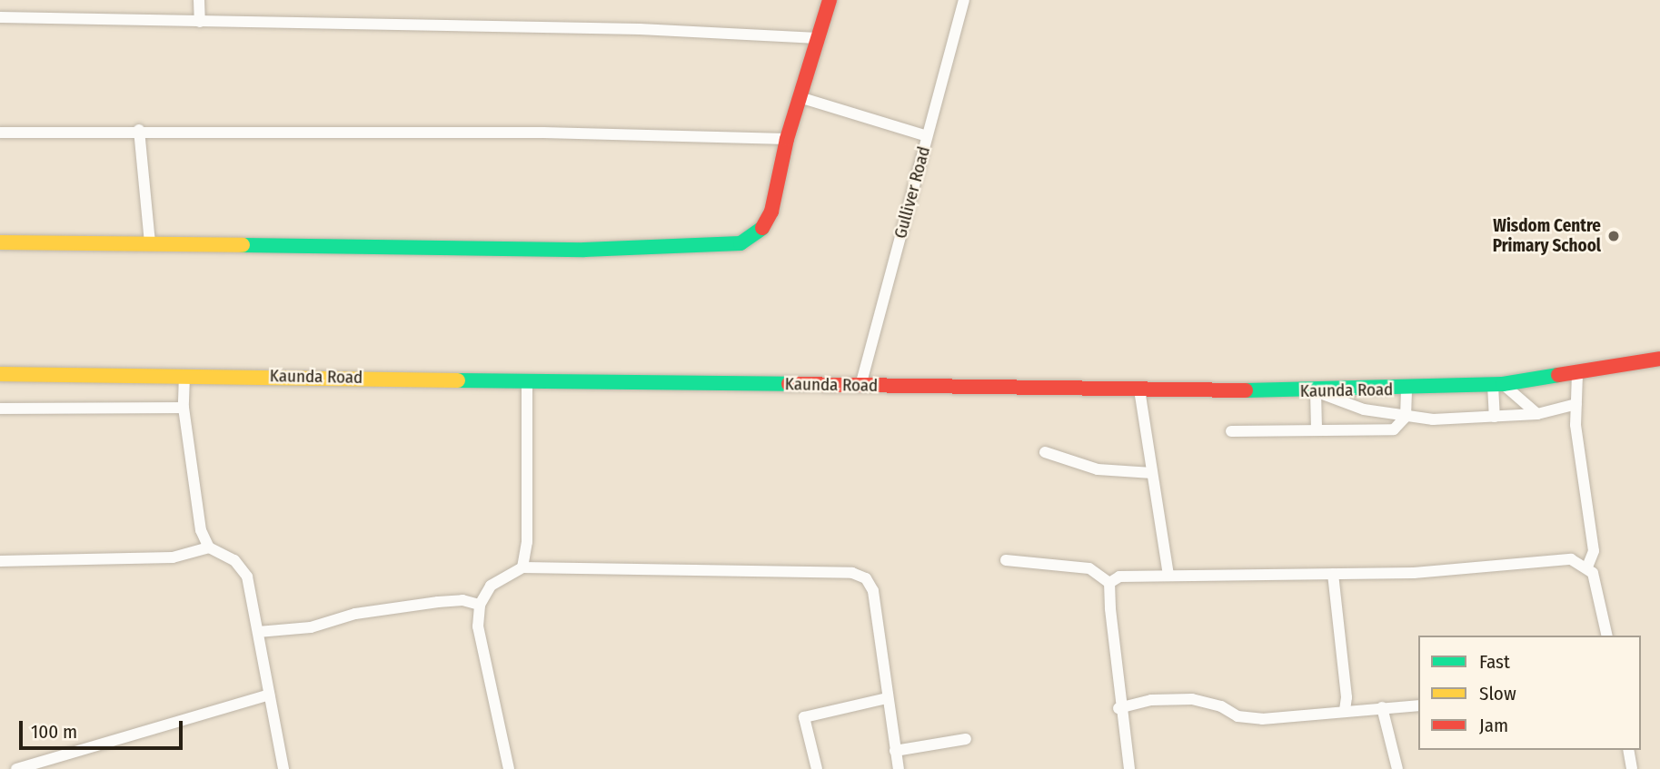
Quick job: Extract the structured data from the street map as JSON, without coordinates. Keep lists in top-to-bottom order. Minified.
{"streets":{"main road":["Kaunda Road"],"street":["Gulliver Road"]},"crossings":[["Gulliver Road","Kaunda Road"]],"places":["Wisdom Centre Primary School"],"legend":["Fast","Slow","Jam"],"scale_bar":"100 m"}
